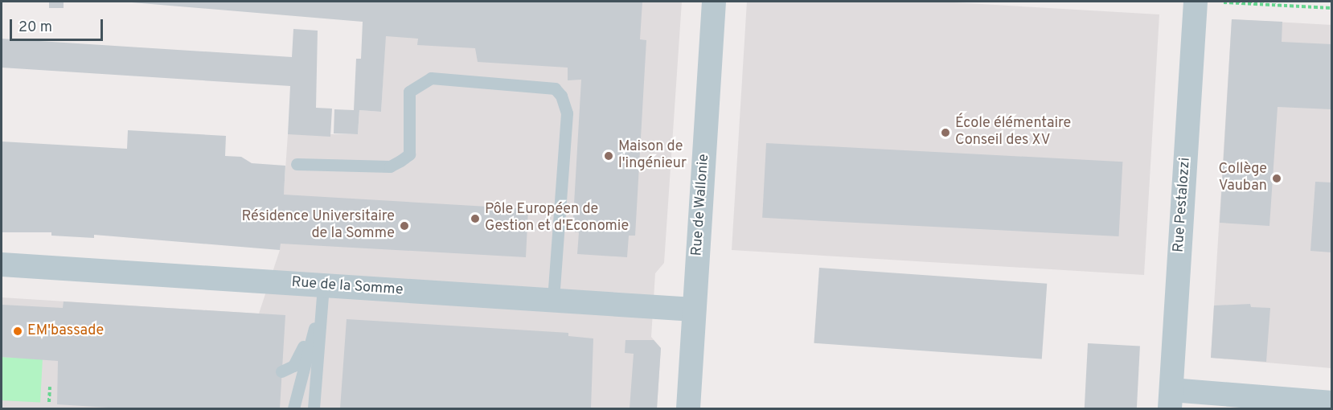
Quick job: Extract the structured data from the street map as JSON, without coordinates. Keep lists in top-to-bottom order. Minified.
{"streets":{"street":["Rue de Wallonie","Rue Pestalozzi","Rue de la Somme"]},"crossings":[["Rue de Wallonie","Rue de la Somme"]],"places":["École élémentaire Conseil des XV","Maison de l'ingénieur","Collège Vauban","Pôle Européen de Gestion et d'Economie","Résidence Universitaire de la Somme","EM'bassade"],"scale_bar":"20 m"}
